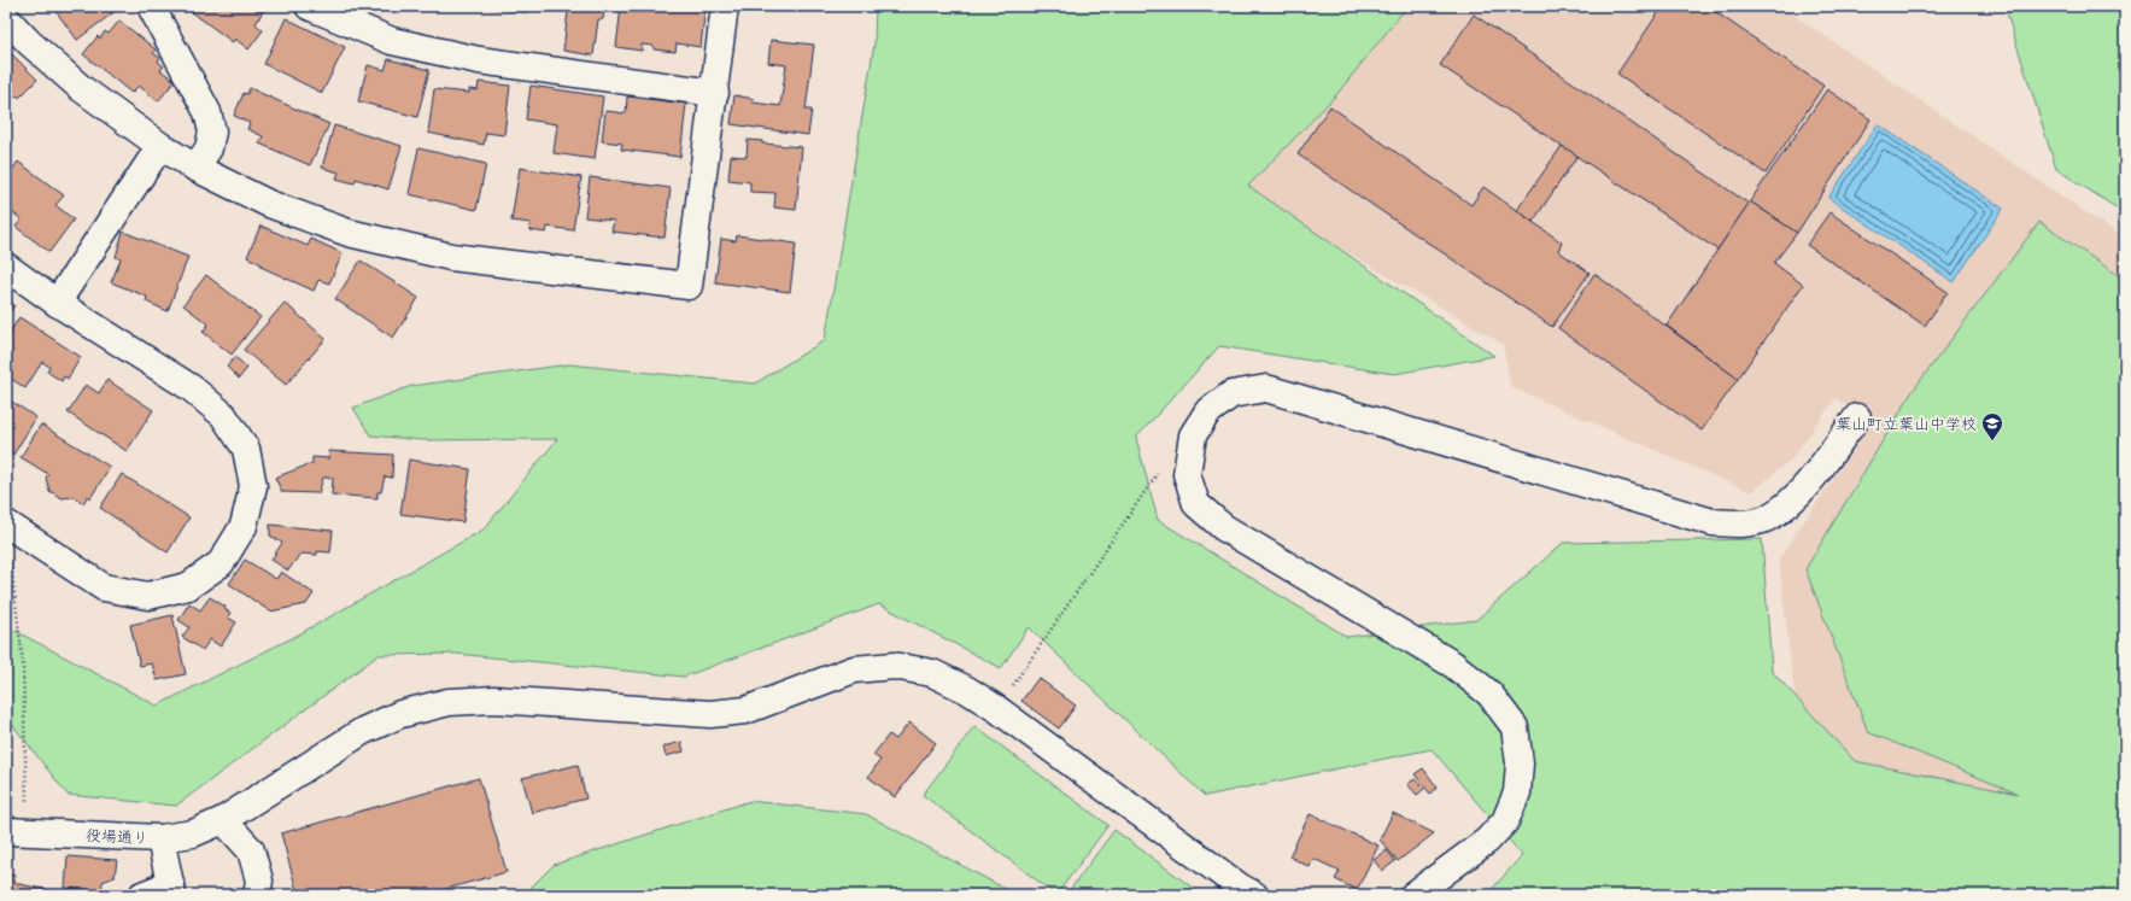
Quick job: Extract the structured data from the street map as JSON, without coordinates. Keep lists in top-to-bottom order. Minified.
{"streets":{"street":["役場通り"]},"places":{"school or university":["葉山町立葉山中学校"]}}
